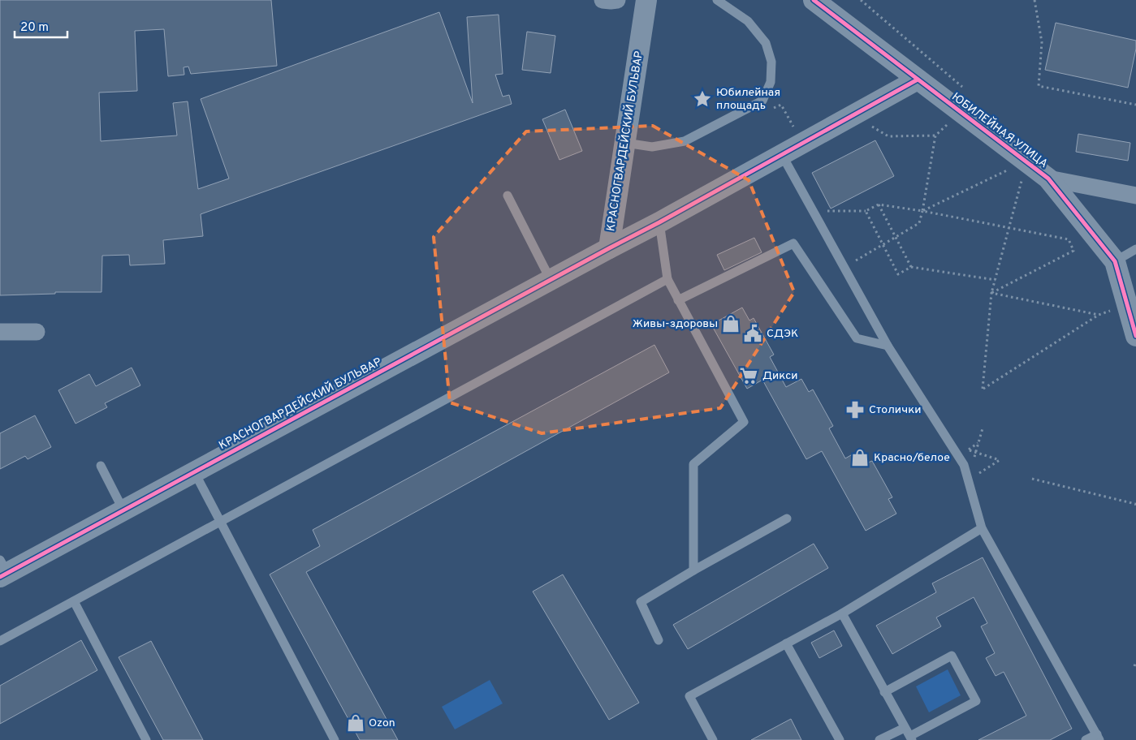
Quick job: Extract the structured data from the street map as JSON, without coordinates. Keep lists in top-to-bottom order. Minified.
{"streets":{"street":["ЮБИЛЕЙНАЯ УЛИЦА","КРАСНОГВАРДЕЙСКИЙ БУЛЬВАР"]},"places":{"place":["Юбилейная площадь"],"shop":["Живы-здоровы","Красно/белое","Ozon"],"public building":["СДЭК"],"supermarket":["Дикси"],"pharmacy":["Столички"]},"scale_bar":"20 m"}
